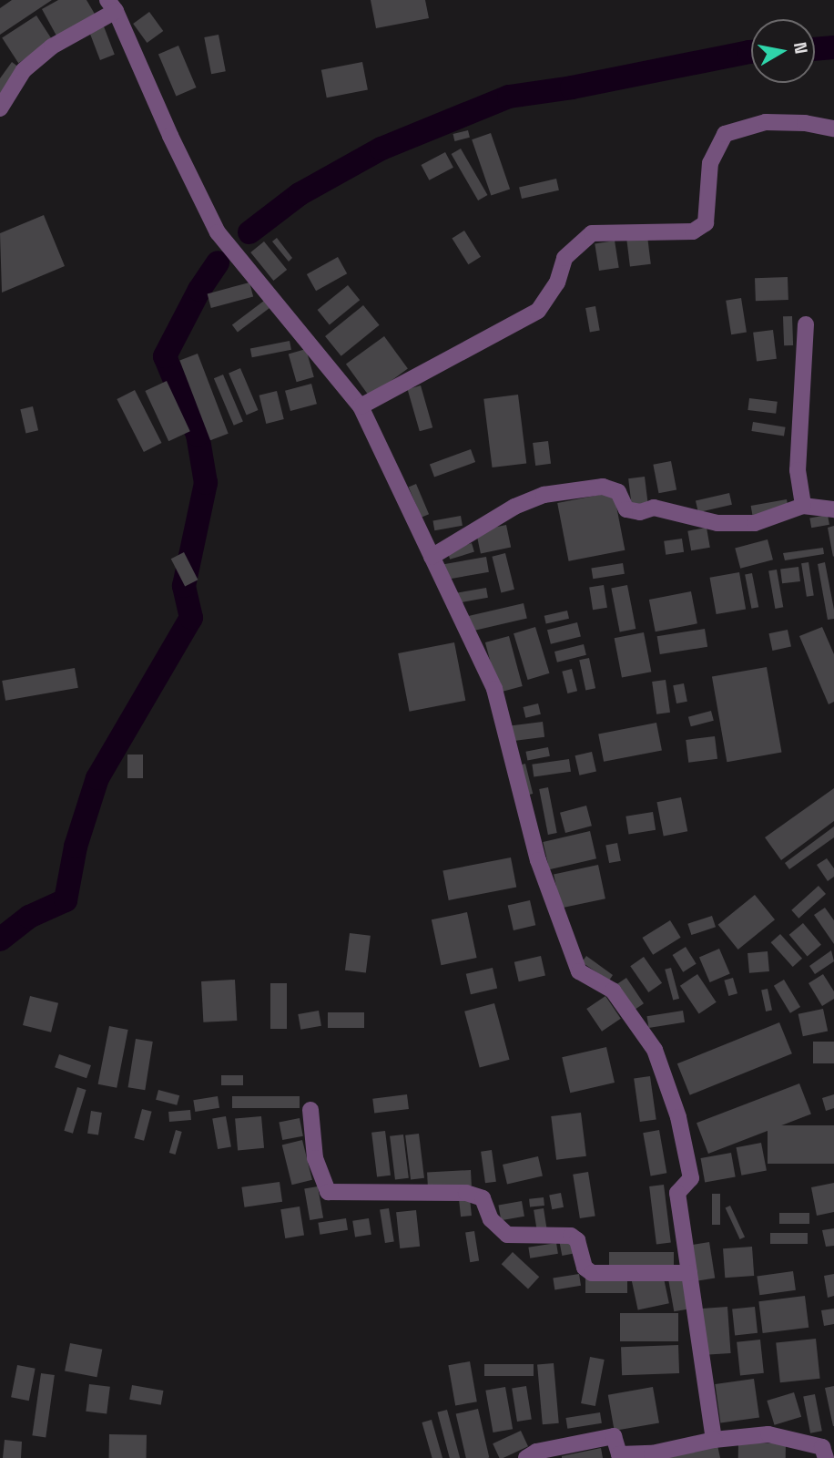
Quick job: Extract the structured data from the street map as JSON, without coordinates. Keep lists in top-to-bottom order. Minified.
{"north":"right"}
